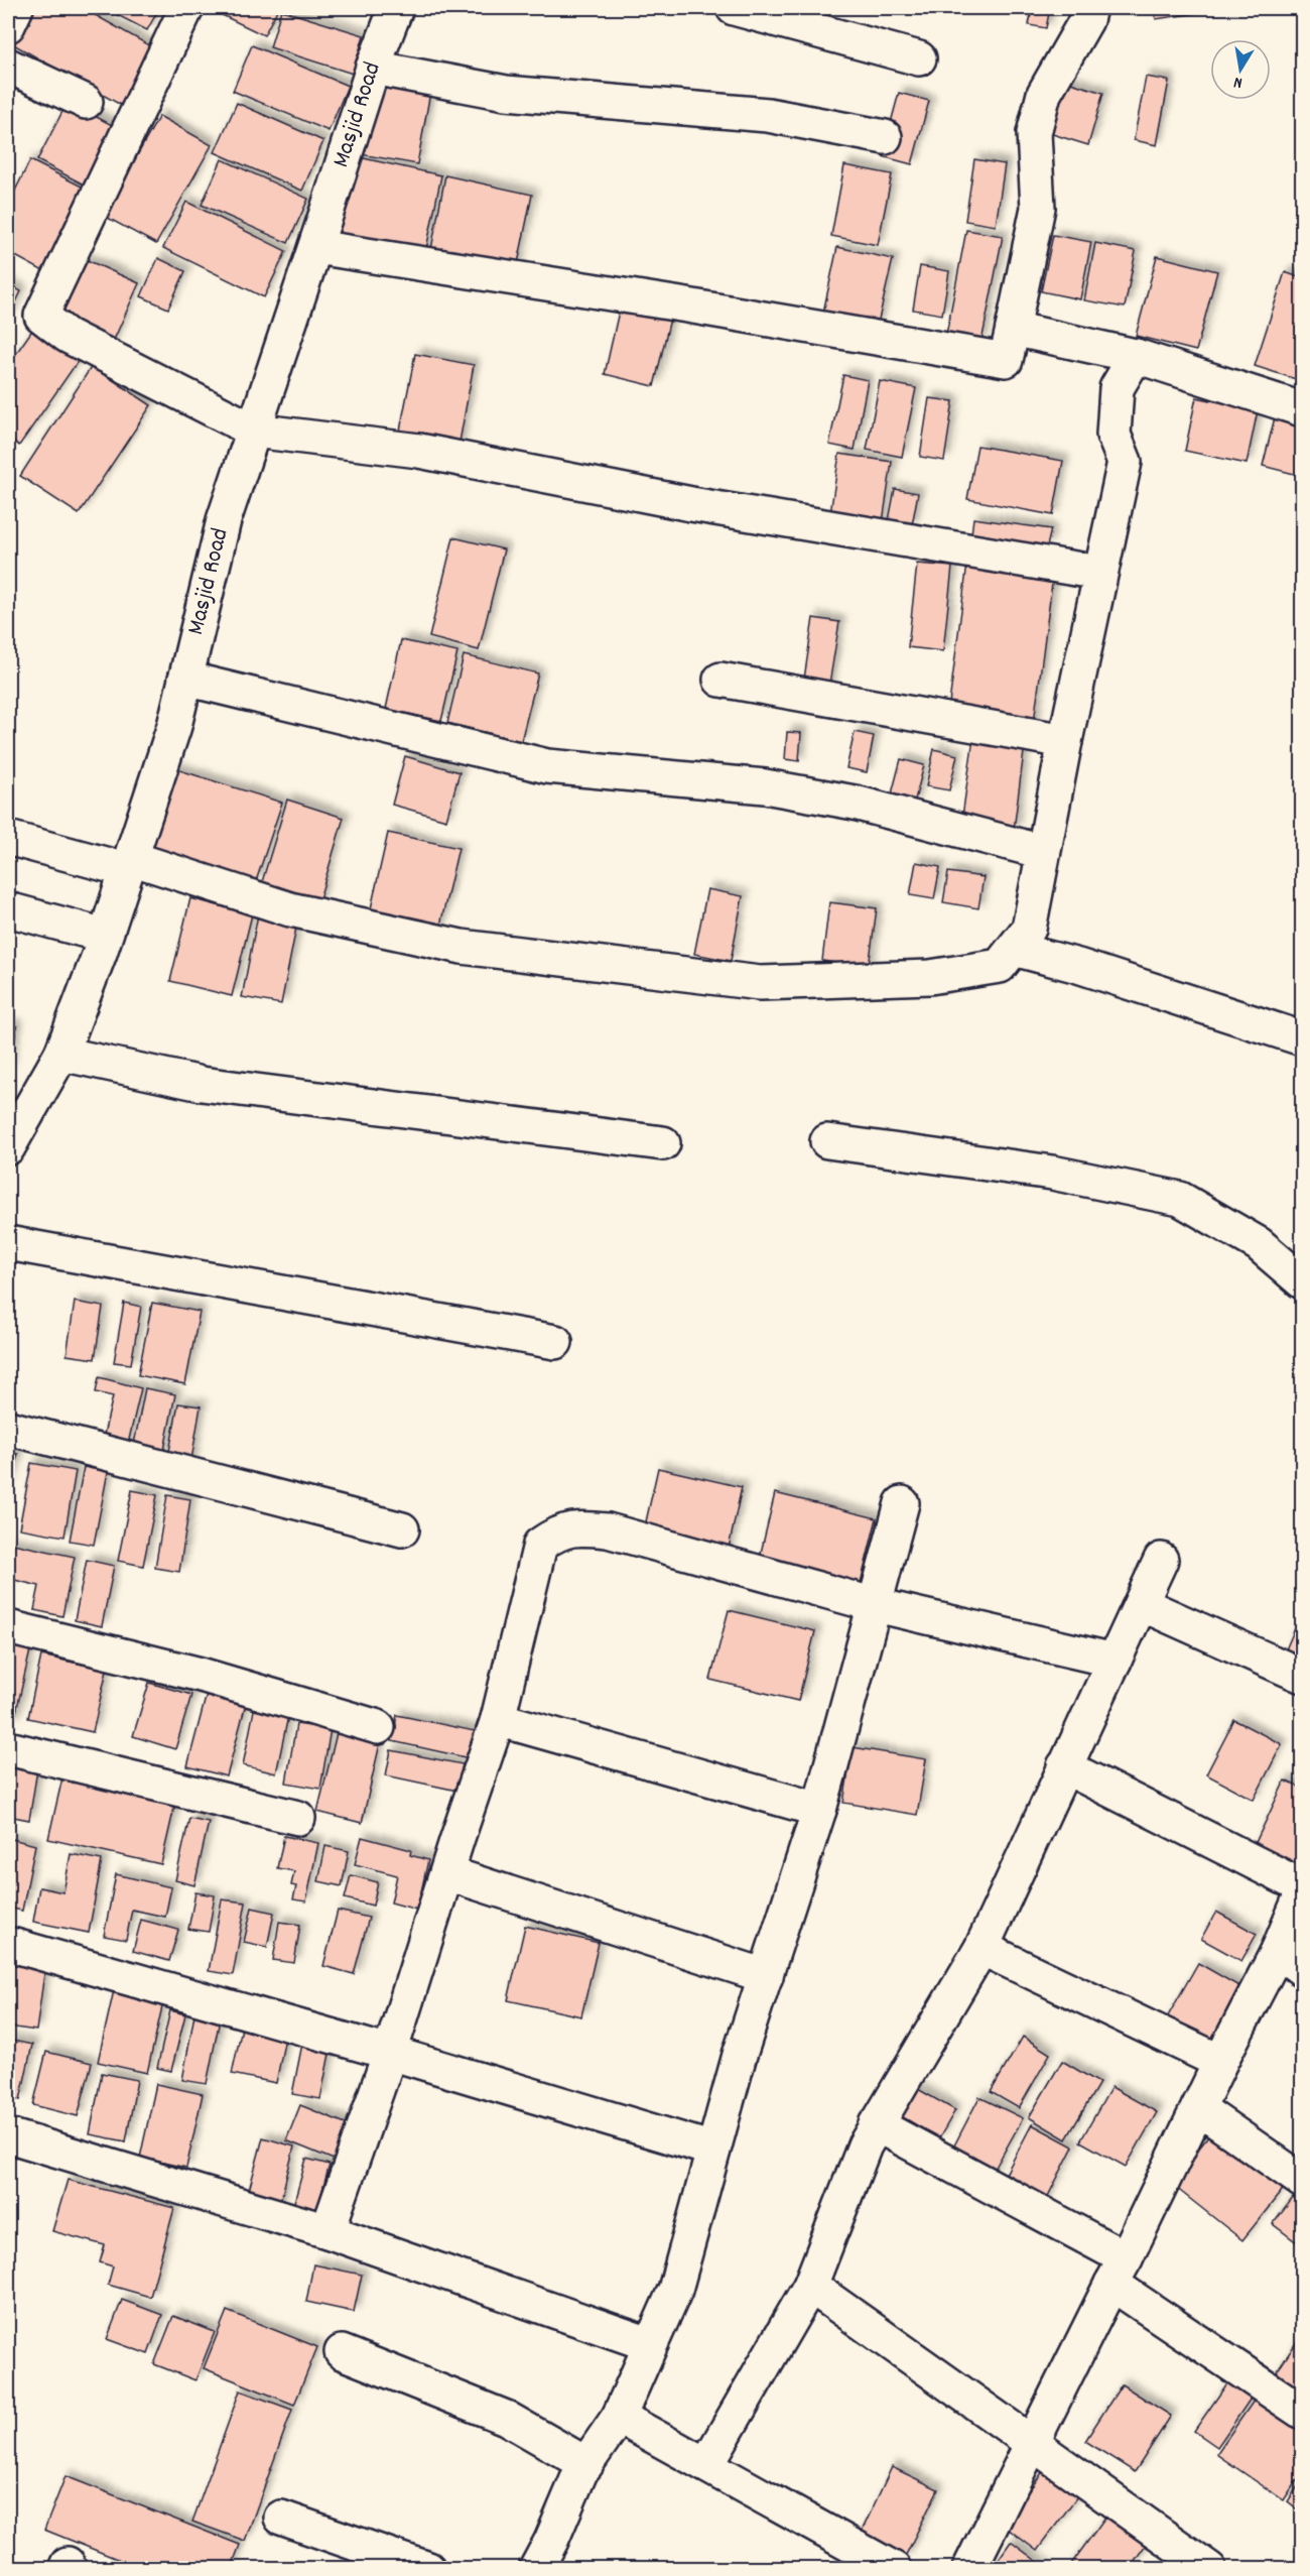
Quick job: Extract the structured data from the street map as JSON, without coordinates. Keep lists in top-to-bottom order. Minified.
{"streets":{"street":["Masjid Road"]},"north":"bottom"}
